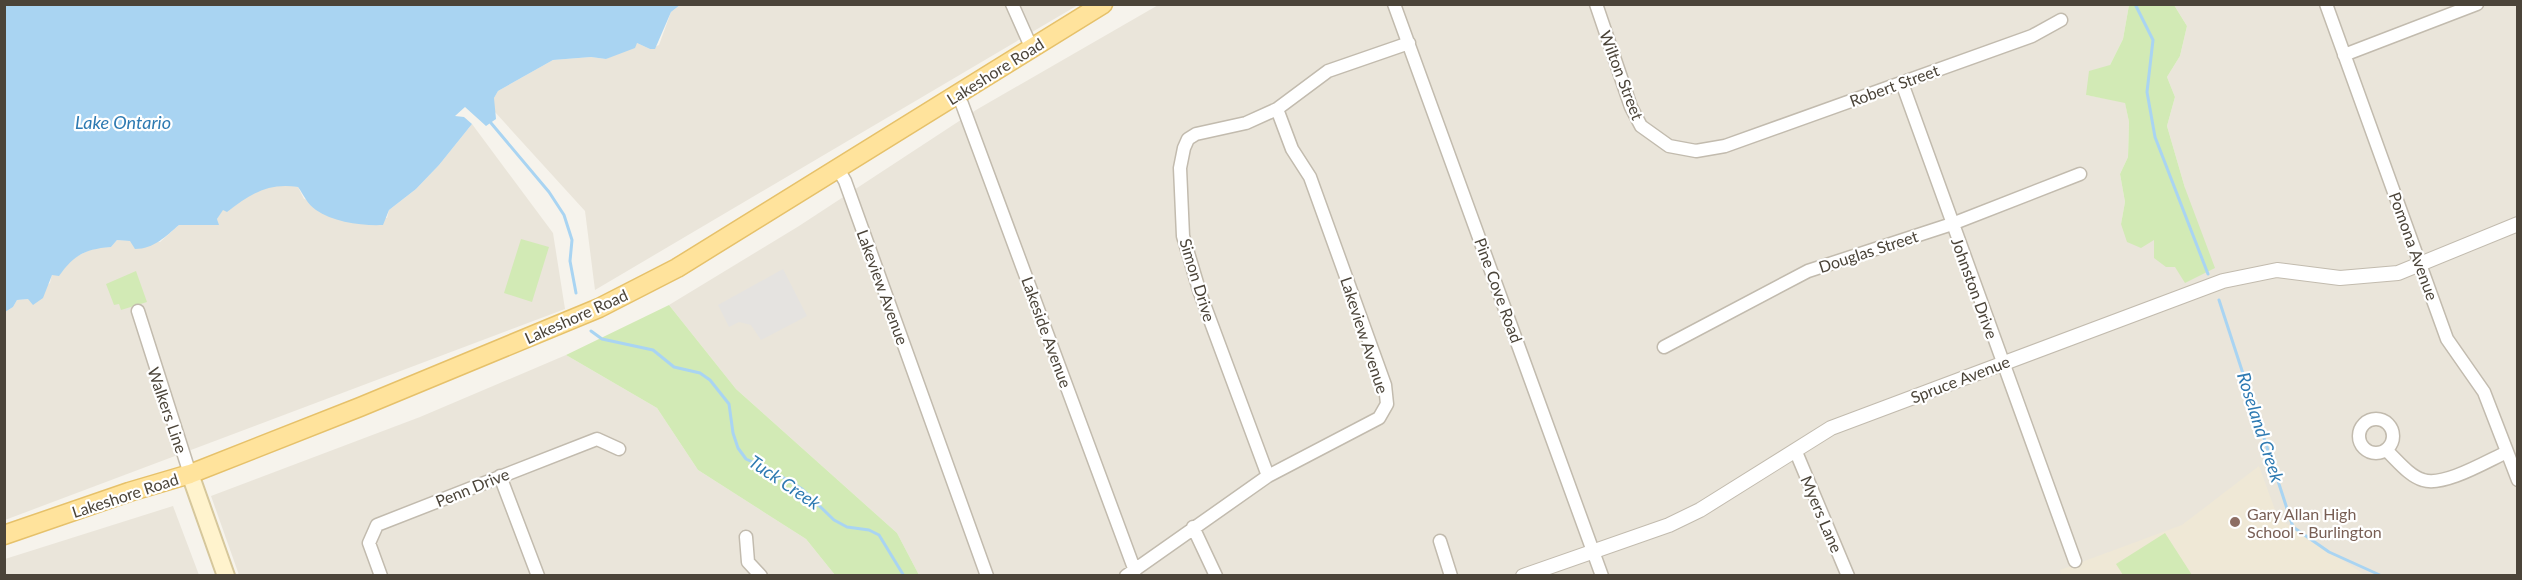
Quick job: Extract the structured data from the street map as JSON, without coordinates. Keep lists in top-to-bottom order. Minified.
{"streets":{"main road":["Lakeshore Road","Walkers Line"],"street":["Wilton Street","Robert Street","Pomona Avenue","Douglas Street","Simon Drive","Lakeview Avenue","Johnston Drive","Pine Cove Road","Lakeside Avenue","Spruce Avenue","Penn Drive","Myers Lane"]},"crossings":[["Lakeshore Road","Lakeview Avenue"],["Lakeshore Road","Lakeside Avenue"],["Lakeshore Road","Walkers Line"],["Wilton Street","Robert Street"],["Robert Street","Johnston Drive"],["Pomona Avenue","Spruce Avenue"],["Douglas Street","Johnston Drive"],["Simon Drive","Lakeview Avenue"],["Simon Drive","Pine Cove Road"],["Lakeview Avenue","Lakeside Avenue"],["Johnston Drive","Spruce Avenue"],["Pine Cove Road","Spruce Avenue"],["Spruce Avenue","Myers Lane"]],"water":["Lake Ontario","Roseland Creek","Tuck Creek"],"places":["Gary Allan High School - Burlington"]}
